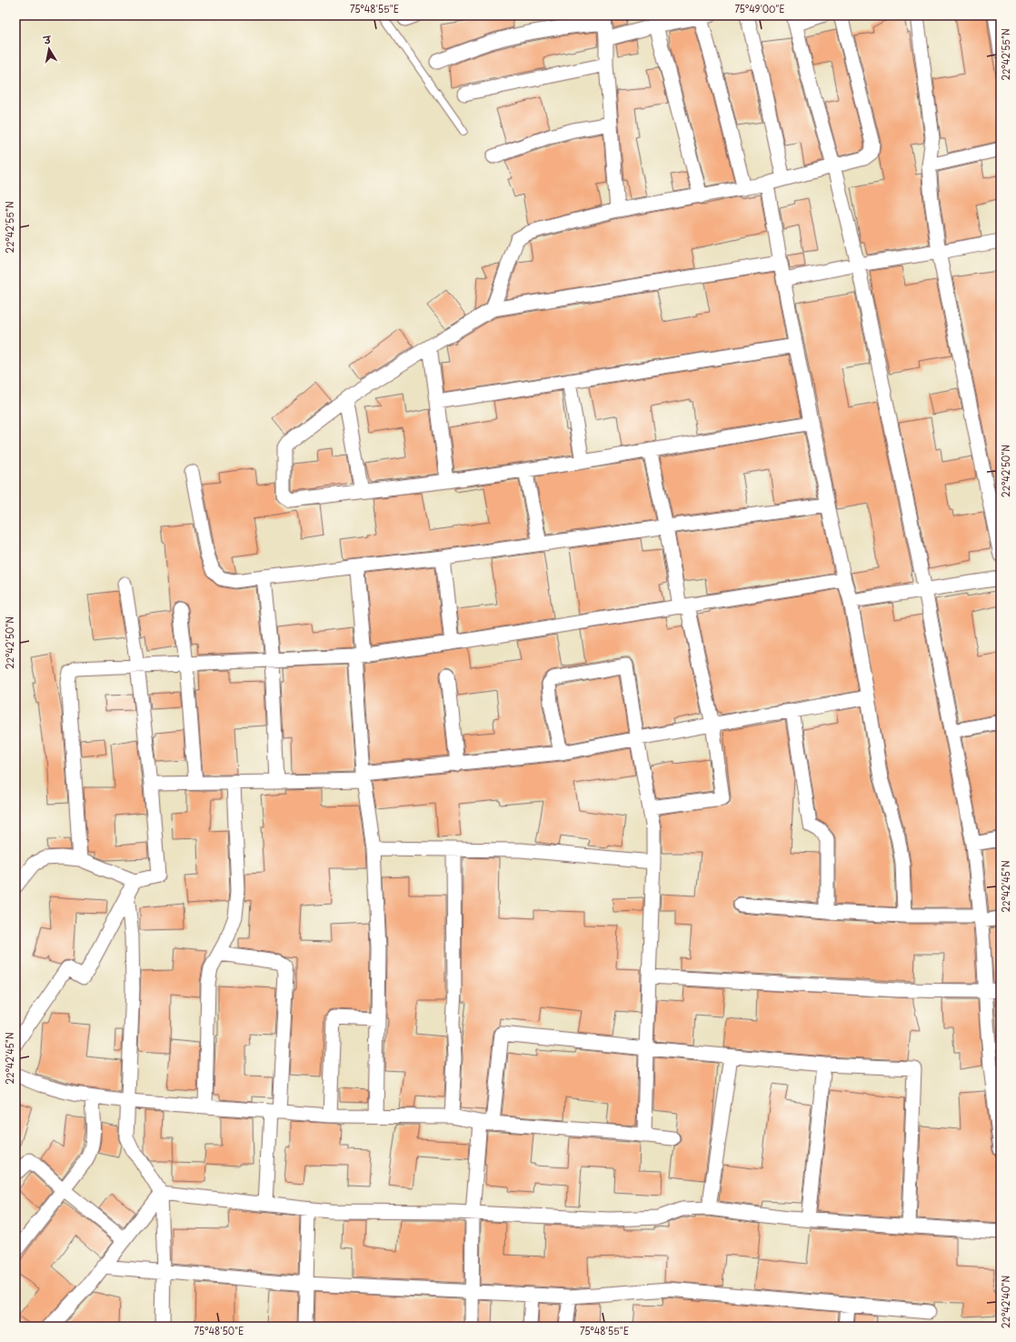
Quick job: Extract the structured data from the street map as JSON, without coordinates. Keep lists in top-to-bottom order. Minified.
{"north":"top","coordinates":["75°48'55\"E","75°49'00\"E","22°42'55\"N","22°42'50\"N","22°42'45\"N","22°42'40\"N","75°48'50\"E"]}
